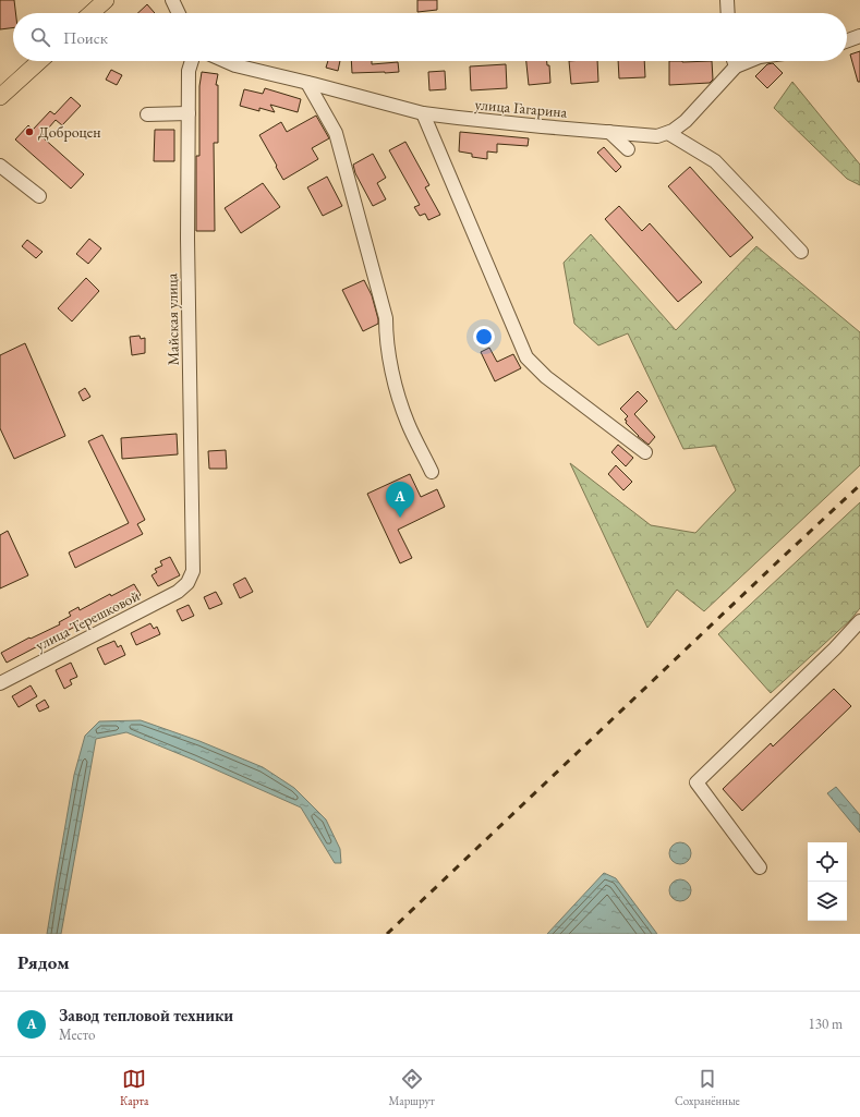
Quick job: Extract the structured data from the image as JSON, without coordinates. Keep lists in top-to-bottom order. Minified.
{"streets":{"street":["улица Гагарина","Майская улица","улица Терешковой"]},"crossings":[["Майская улица","улица Терешковой"]],"places":["Доброцен"],"page":{"search":"Поиск","pins":"A","heading":"Рядом","list":[{"mark":"A","name":"Завод тепловой техники","note":"Место","value":"130 m"}],"nav":["Карта","Маршрут","Сохранённые"]}}
